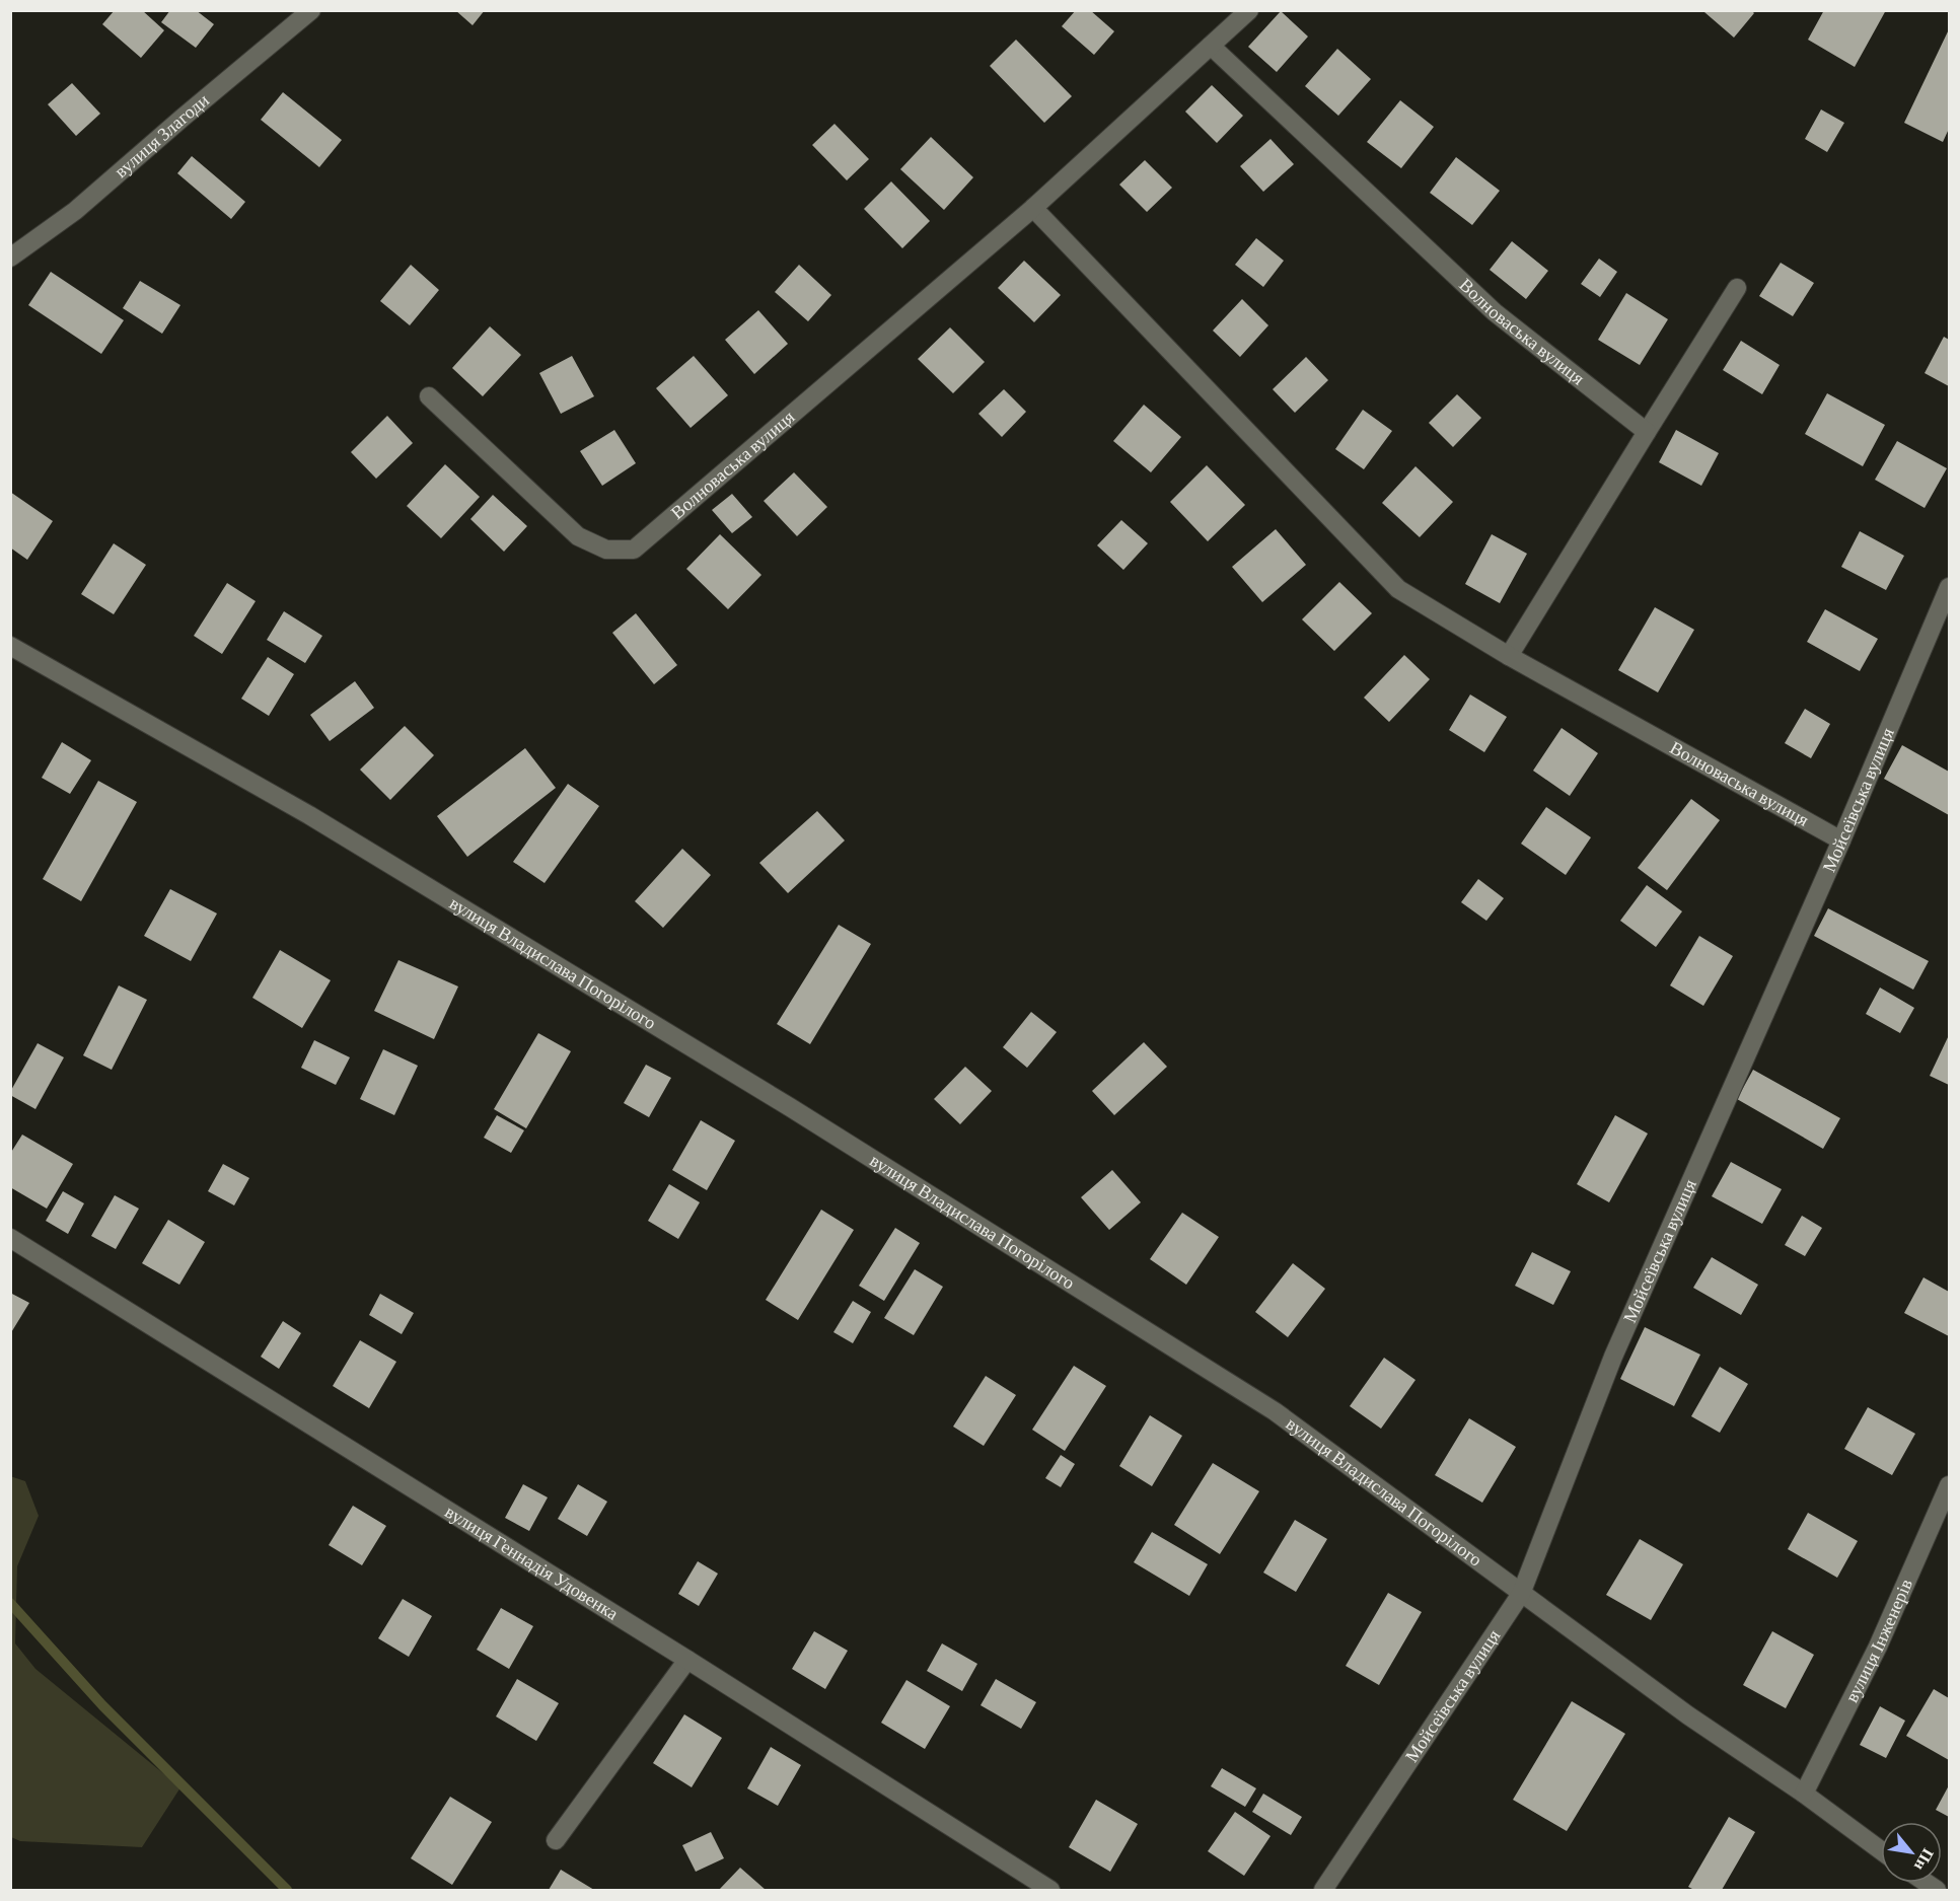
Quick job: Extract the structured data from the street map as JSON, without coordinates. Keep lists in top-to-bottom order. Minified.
{"streets":{"street":["вулиця Злагоди","Волноваська вулиця","Мойсеївська вулиця","вулиця Владислава Погорілого","вулиця Геннадія Удовенка","вулиця Інженерів"]},"crossings":[["Волноваська вулиця","Мойсеївська вулиця"],["Мойсеївська вулиця","вулиця Владислава Погорілого"],["вулиця Владислава Погорілого","вулиця Інженерів"]],"north":"bottom right"}
